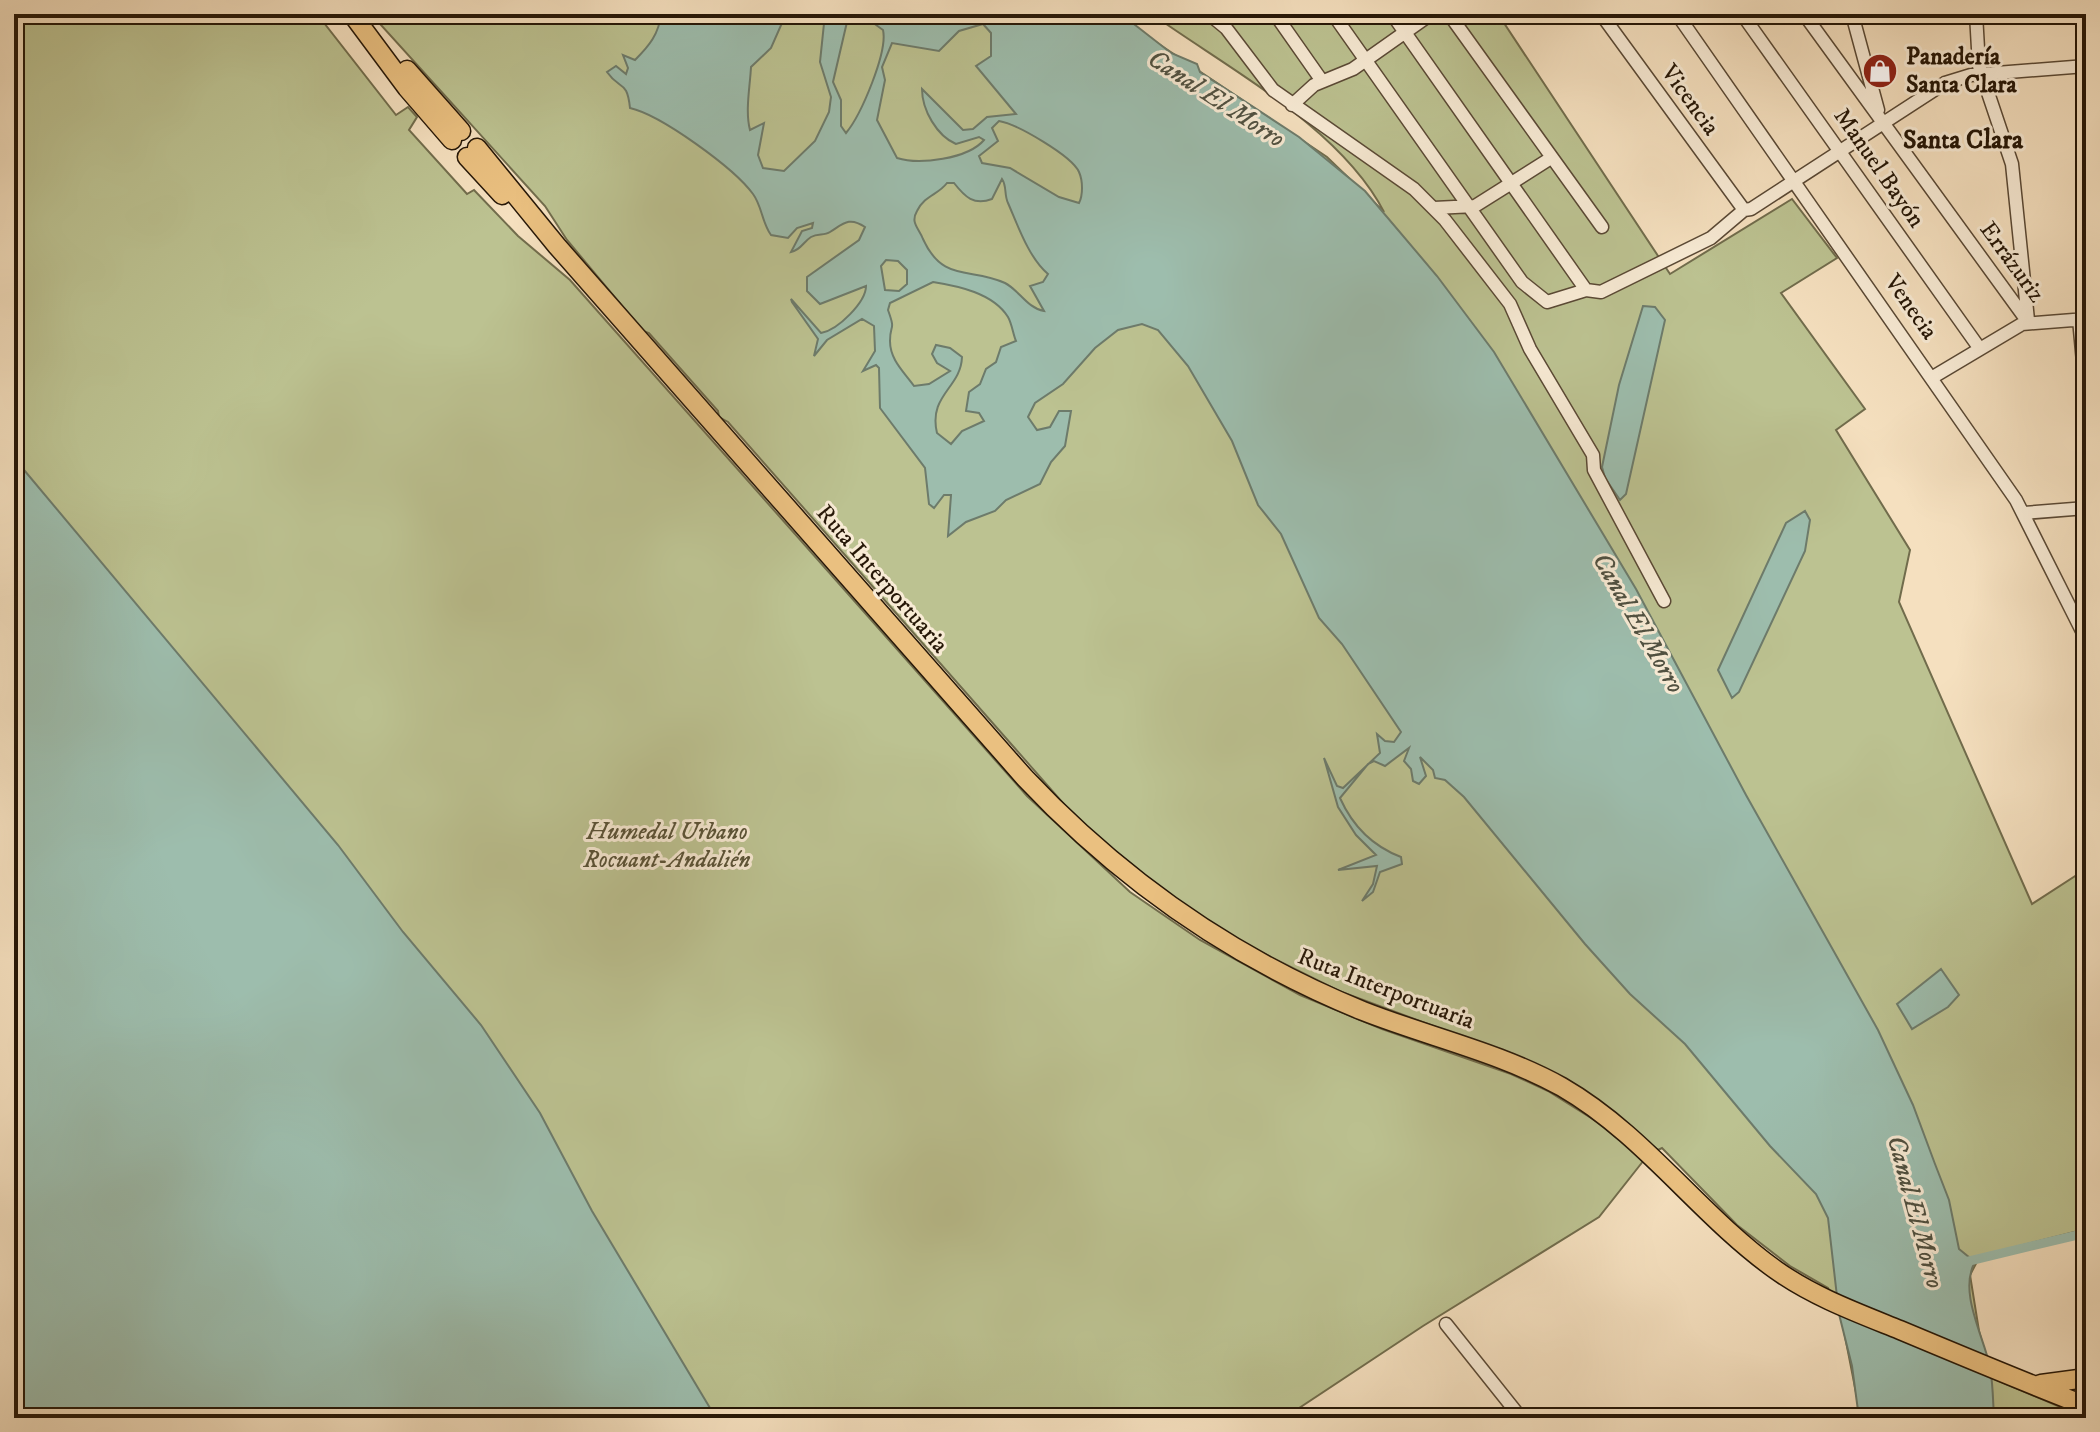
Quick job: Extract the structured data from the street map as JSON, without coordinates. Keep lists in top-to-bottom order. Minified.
{"streets":{"highway":["Ruta Interportuaria"],"street":["Vicencia","Manuel Bayón","Errázuriz","Venecia"]},"districts":["Santa Clara"],"water":["Canal El Morro"],"parks":["Humedal Urbano Rocuant-Andalién"],"places":{"shop":["Panadería Santa Clara"]}}
